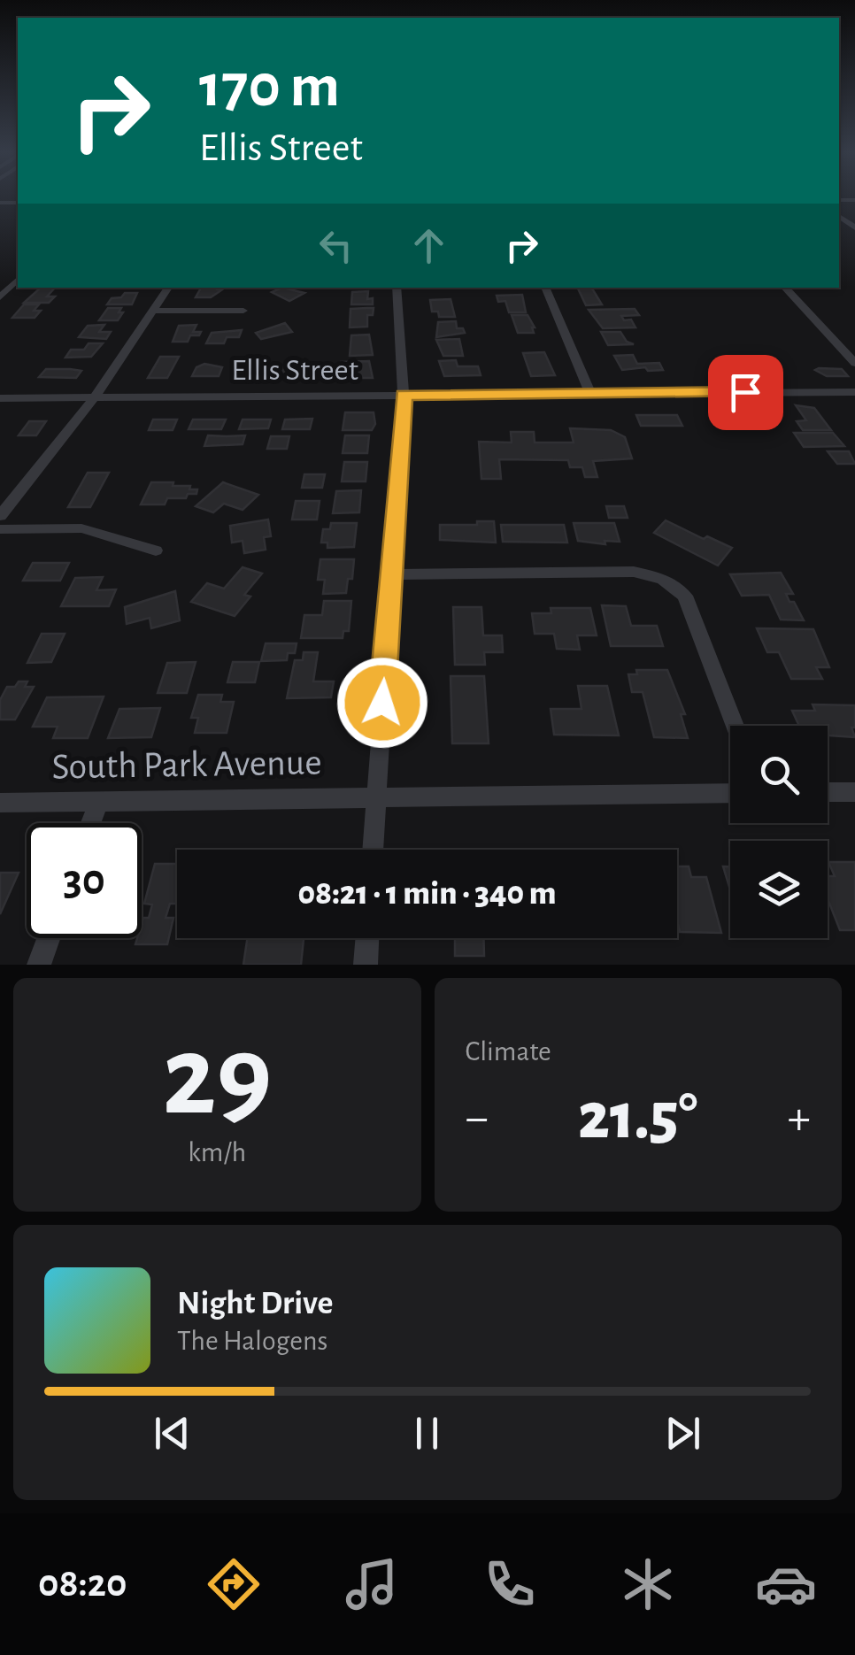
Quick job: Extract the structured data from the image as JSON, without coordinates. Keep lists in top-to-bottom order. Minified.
{"streets":{"street":["Ellis Street","South Park Avenue"]},"page":{"turn":["170 m","Ellis Street"],"limit":"30","trip":"08:21 · 1 min · 340 m","tile":[["29","km/h"],"Climate"],"heat":["−","21.5°","+"],"song":["Night Drive","The Halogens"],"tabs":"08:20"}}
